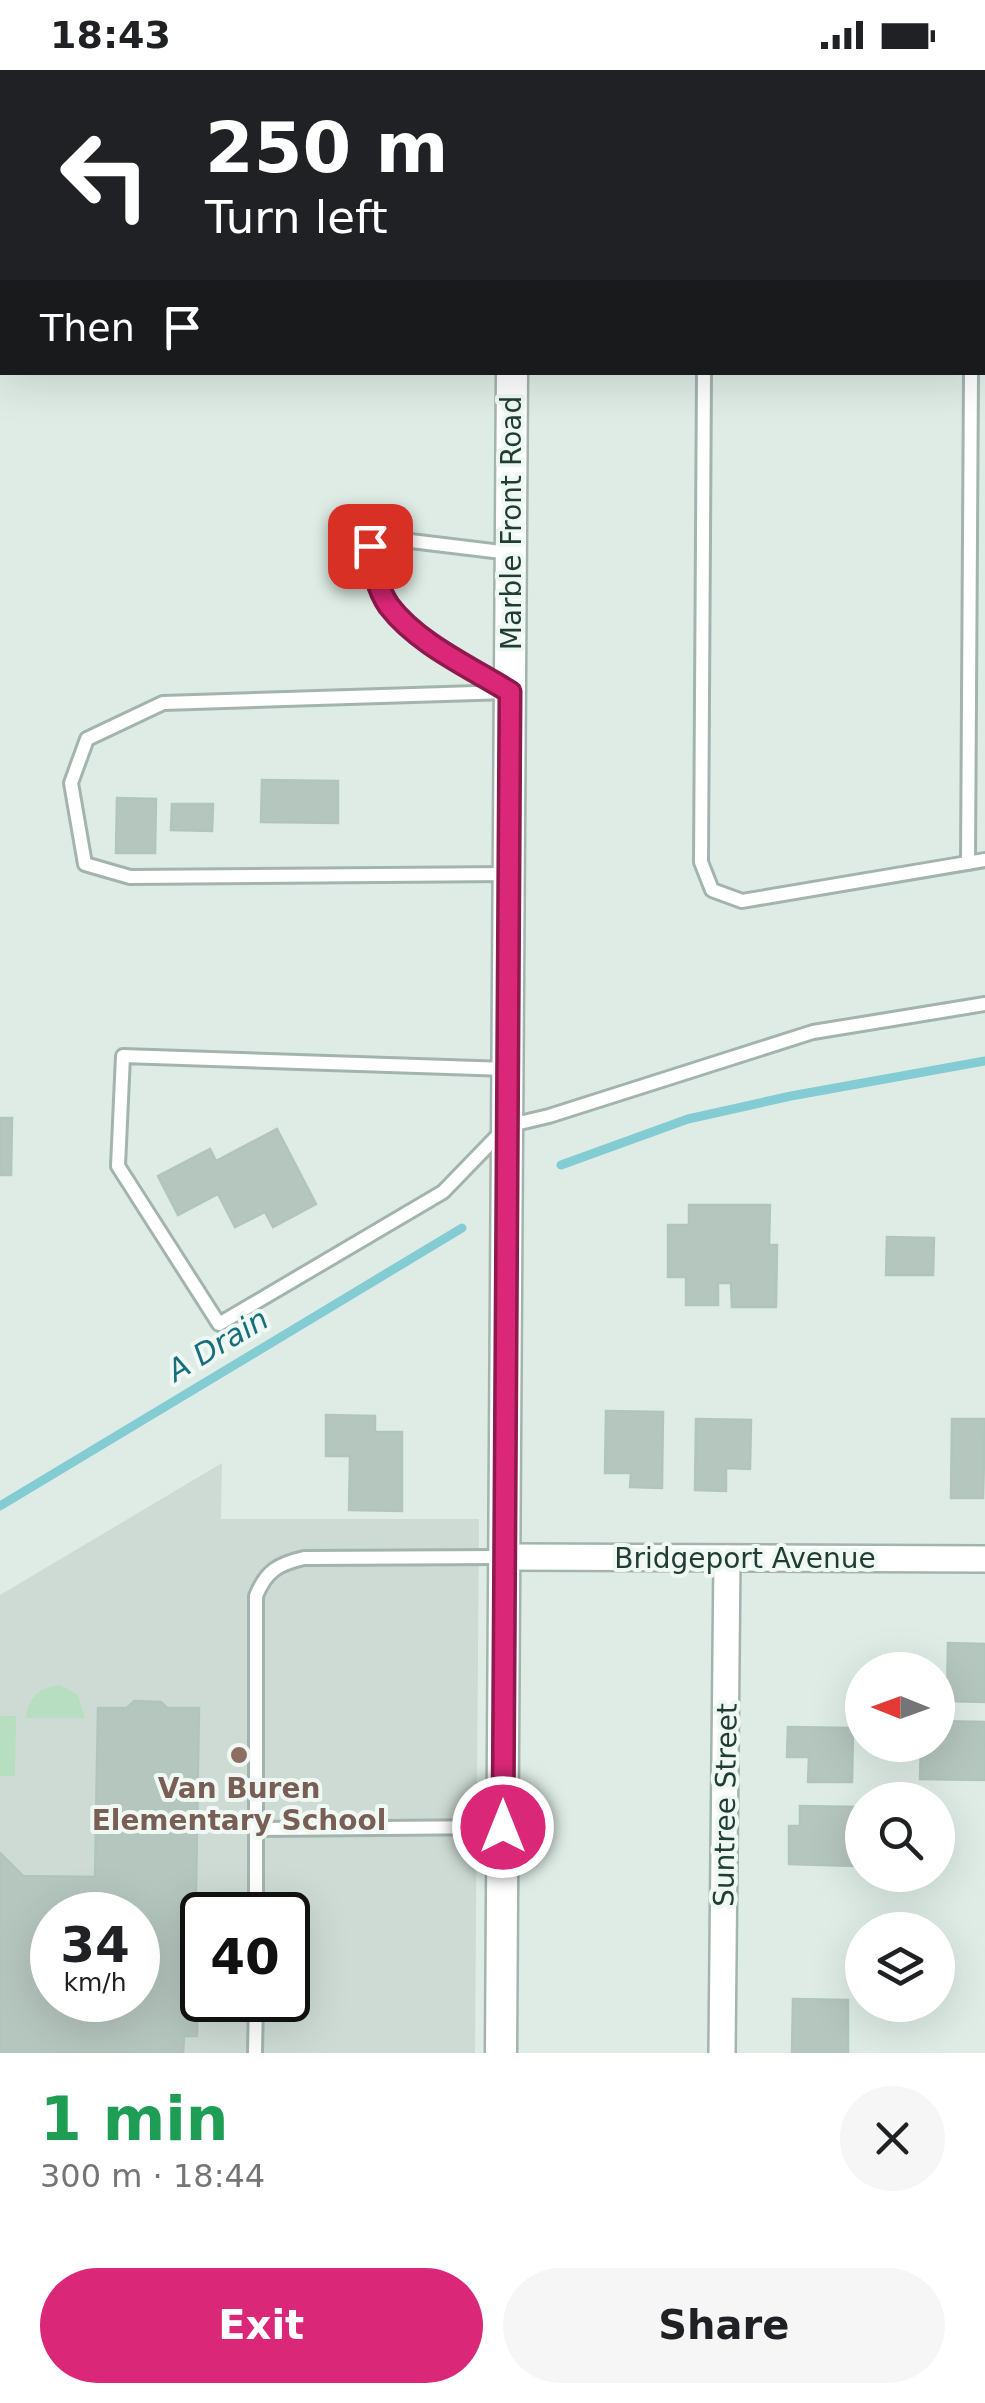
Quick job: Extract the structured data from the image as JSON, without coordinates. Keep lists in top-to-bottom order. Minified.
{"streets":{"street":["Marble Front Road","Bridgeport Avenue","Suntree Street"]},"crossings":[["Marble Front Road","Bridgeport Avenue"],["Bridgeport Avenue","Suntree Street"]],"water":["A Drain"],"places":["Van Buren Elementary School"],"north":"left","page":{"status":"18:43","turn":["250 m","Turn left"],"then":"Then","speed":"34 km/h","limit":"40","heading":["1 min","300 m · 18:44"],"buttons":["Exit","Share"]}}
